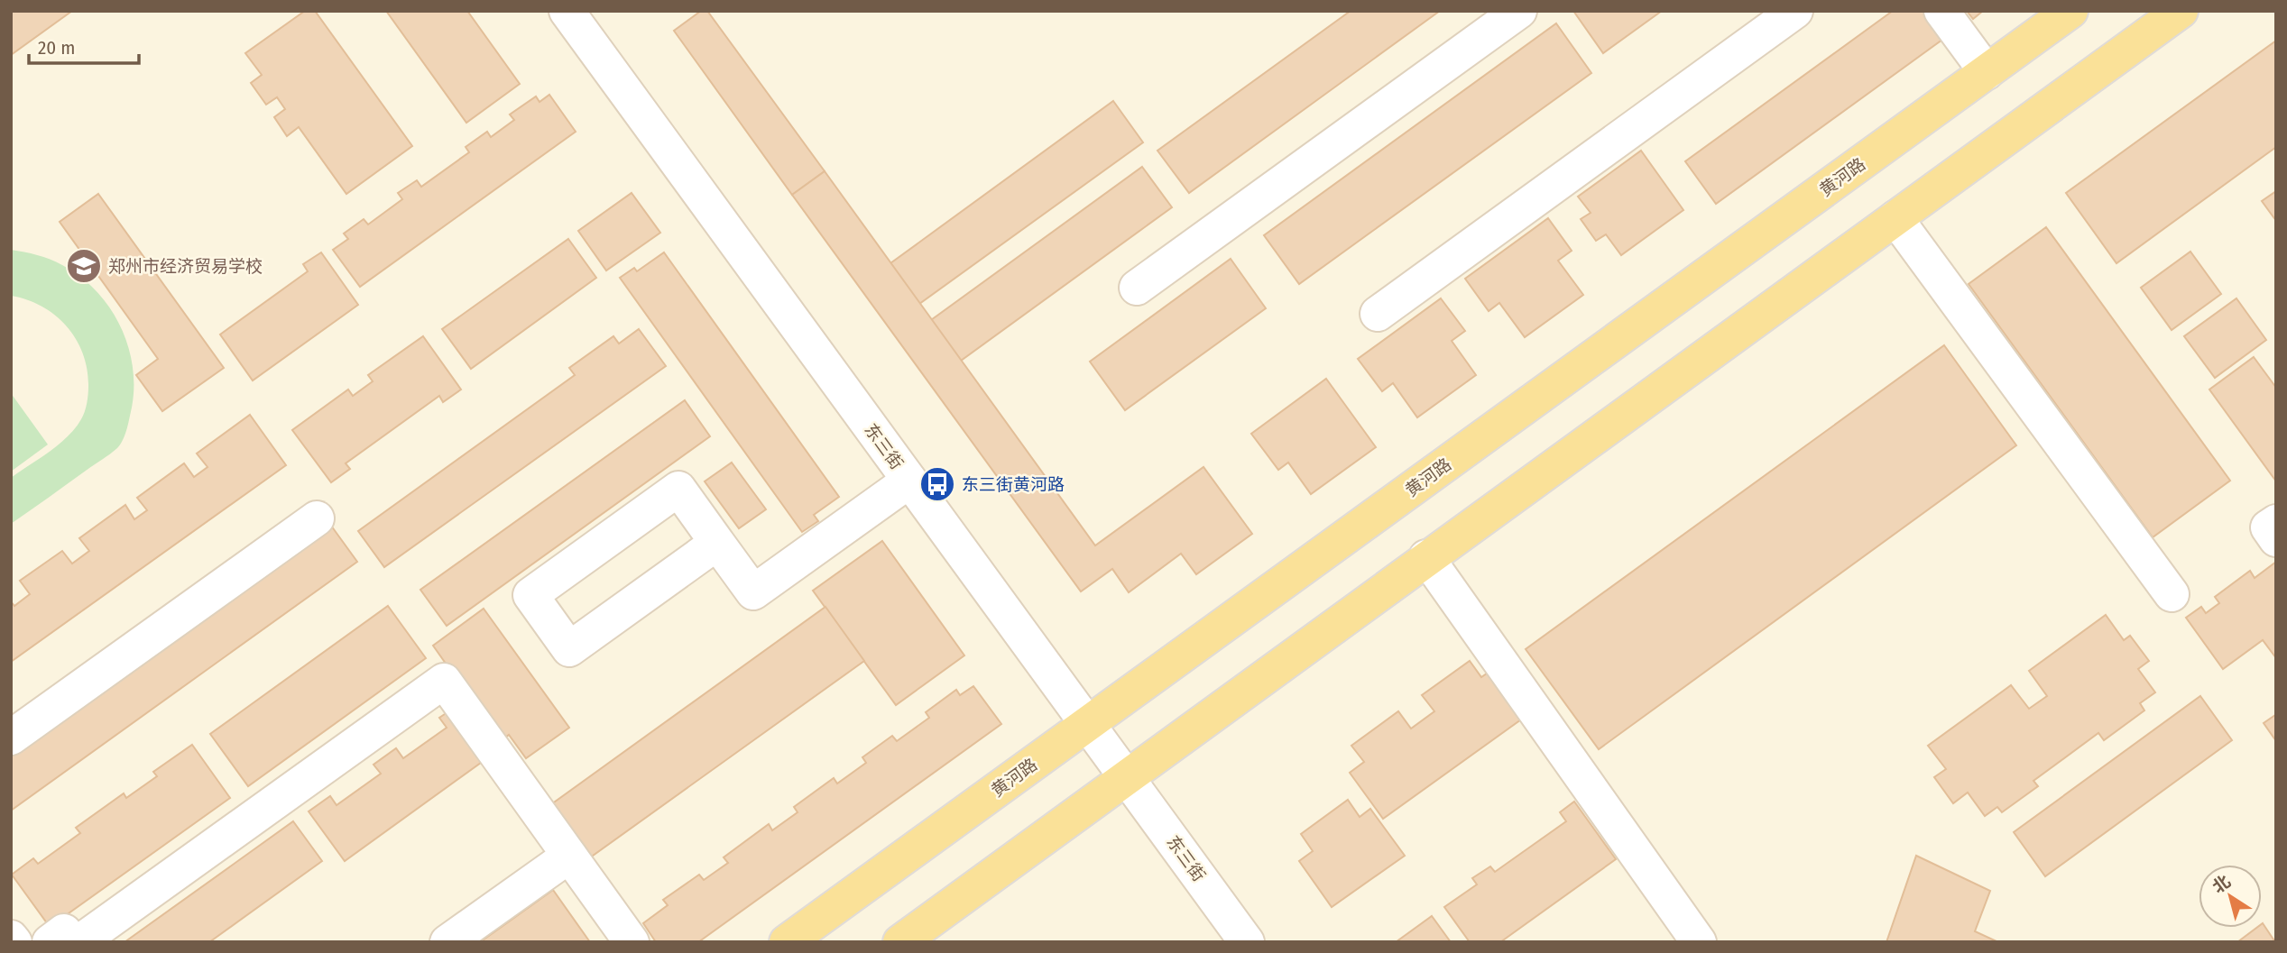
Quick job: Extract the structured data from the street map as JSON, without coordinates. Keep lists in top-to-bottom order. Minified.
{"streets":{"main road":["黄河路"],"street":["东三街"]},"crossings":[["黄河路","东三街"]],"places":{"school or university":["郑州市经济贸易学校"],"bus stop":["东三街黄河路"]},"scale_bar":"20 m","north":"top left"}
